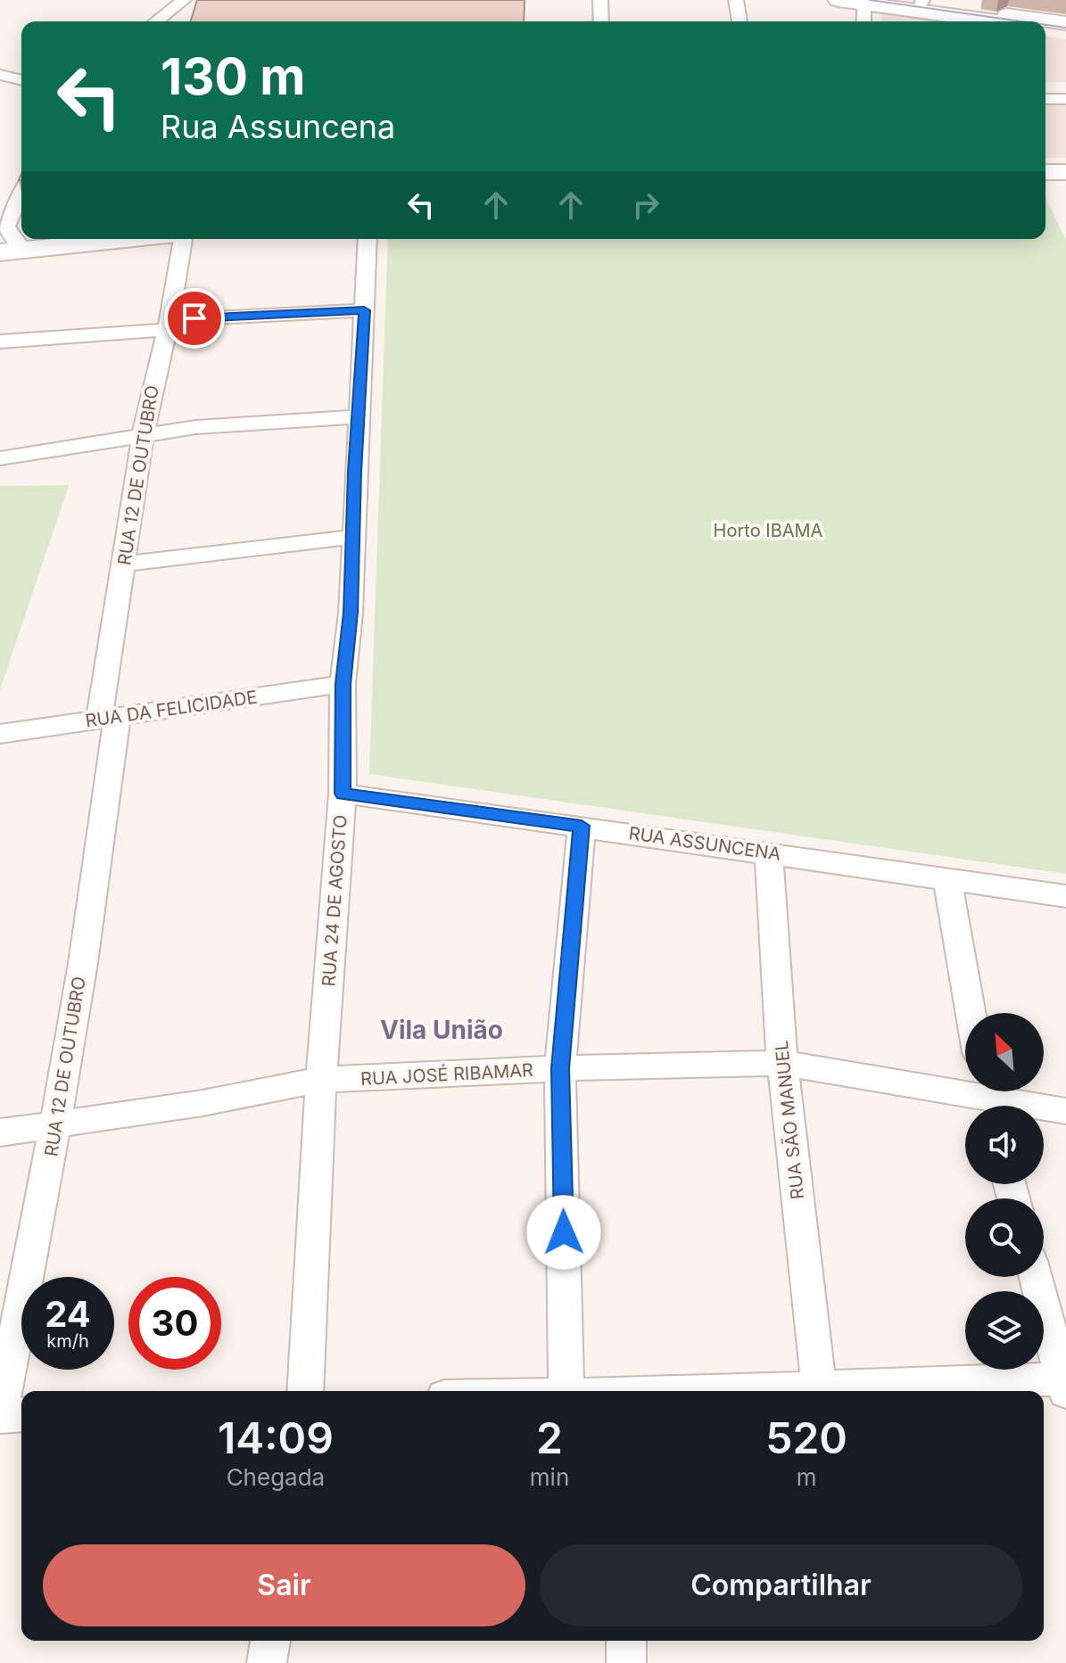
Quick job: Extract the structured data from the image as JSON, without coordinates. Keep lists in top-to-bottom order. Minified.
{"streets":{"street":["RUA 12 DE OUTUBRO","RUA DA FELICIDADE","RUA ASSUNCENA","RUA 24 DE AGOSTO","RUA JOSÉ RIBAMAR","RUA SÃO MANUEL"]},"crossings":[["RUA 12 DE OUTUBRO","RUA DA FELICIDADE"],["RUA 12 DE OUTUBRO","RUA JOSÉ RIBAMAR"],["RUA DA FELICIDADE","RUA 24 DE AGOSTO"],["RUA ASSUNCENA","RUA 24 DE AGOSTO"],["RUA ASSUNCENA","RUA SÃO MANUEL"],["RUA 24 DE AGOSTO","RUA JOSÉ RIBAMAR"],["RUA JOSÉ RIBAMAR","RUA SÃO MANUEL"]],"districts":["Vila União"],"parks":["Horto IBAMA"],"north":"top left","page":{"turn":["130 m","Rua Assuncena"],"speed":"24 km/h","limit":"30","eta":["14:09","Chegada","2","min","520","m"],"buttons":["Sair","Compartilhar"]}}
